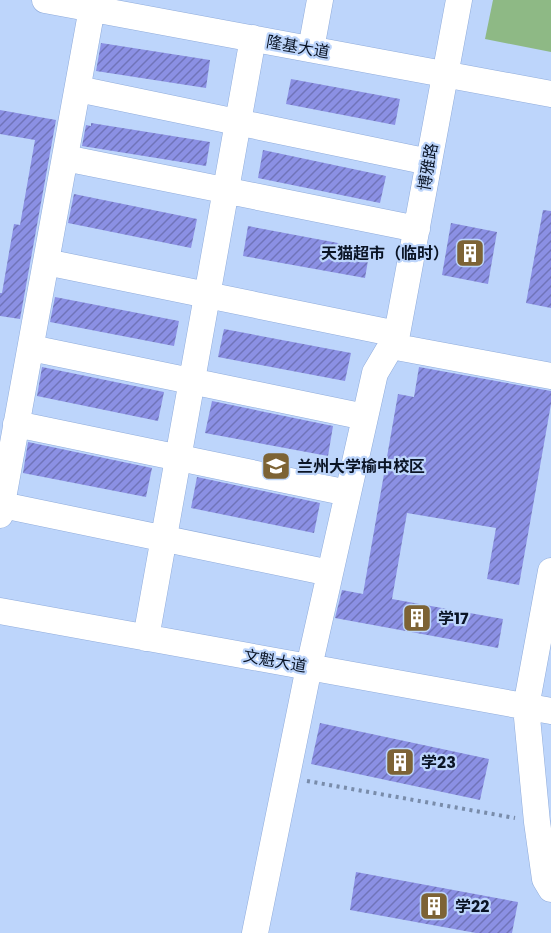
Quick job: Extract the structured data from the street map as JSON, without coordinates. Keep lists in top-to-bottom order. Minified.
{"streets":{"street":["隆基大道","博雅路","文魁大道"]},"crossings":[["隆基大道","博雅路"],["博雅路","文魁大道"]],"places":{"building":["天猫超市（临时）","学17","学23","学22"],"school or university":["兰州大学榆中校区"]}}
